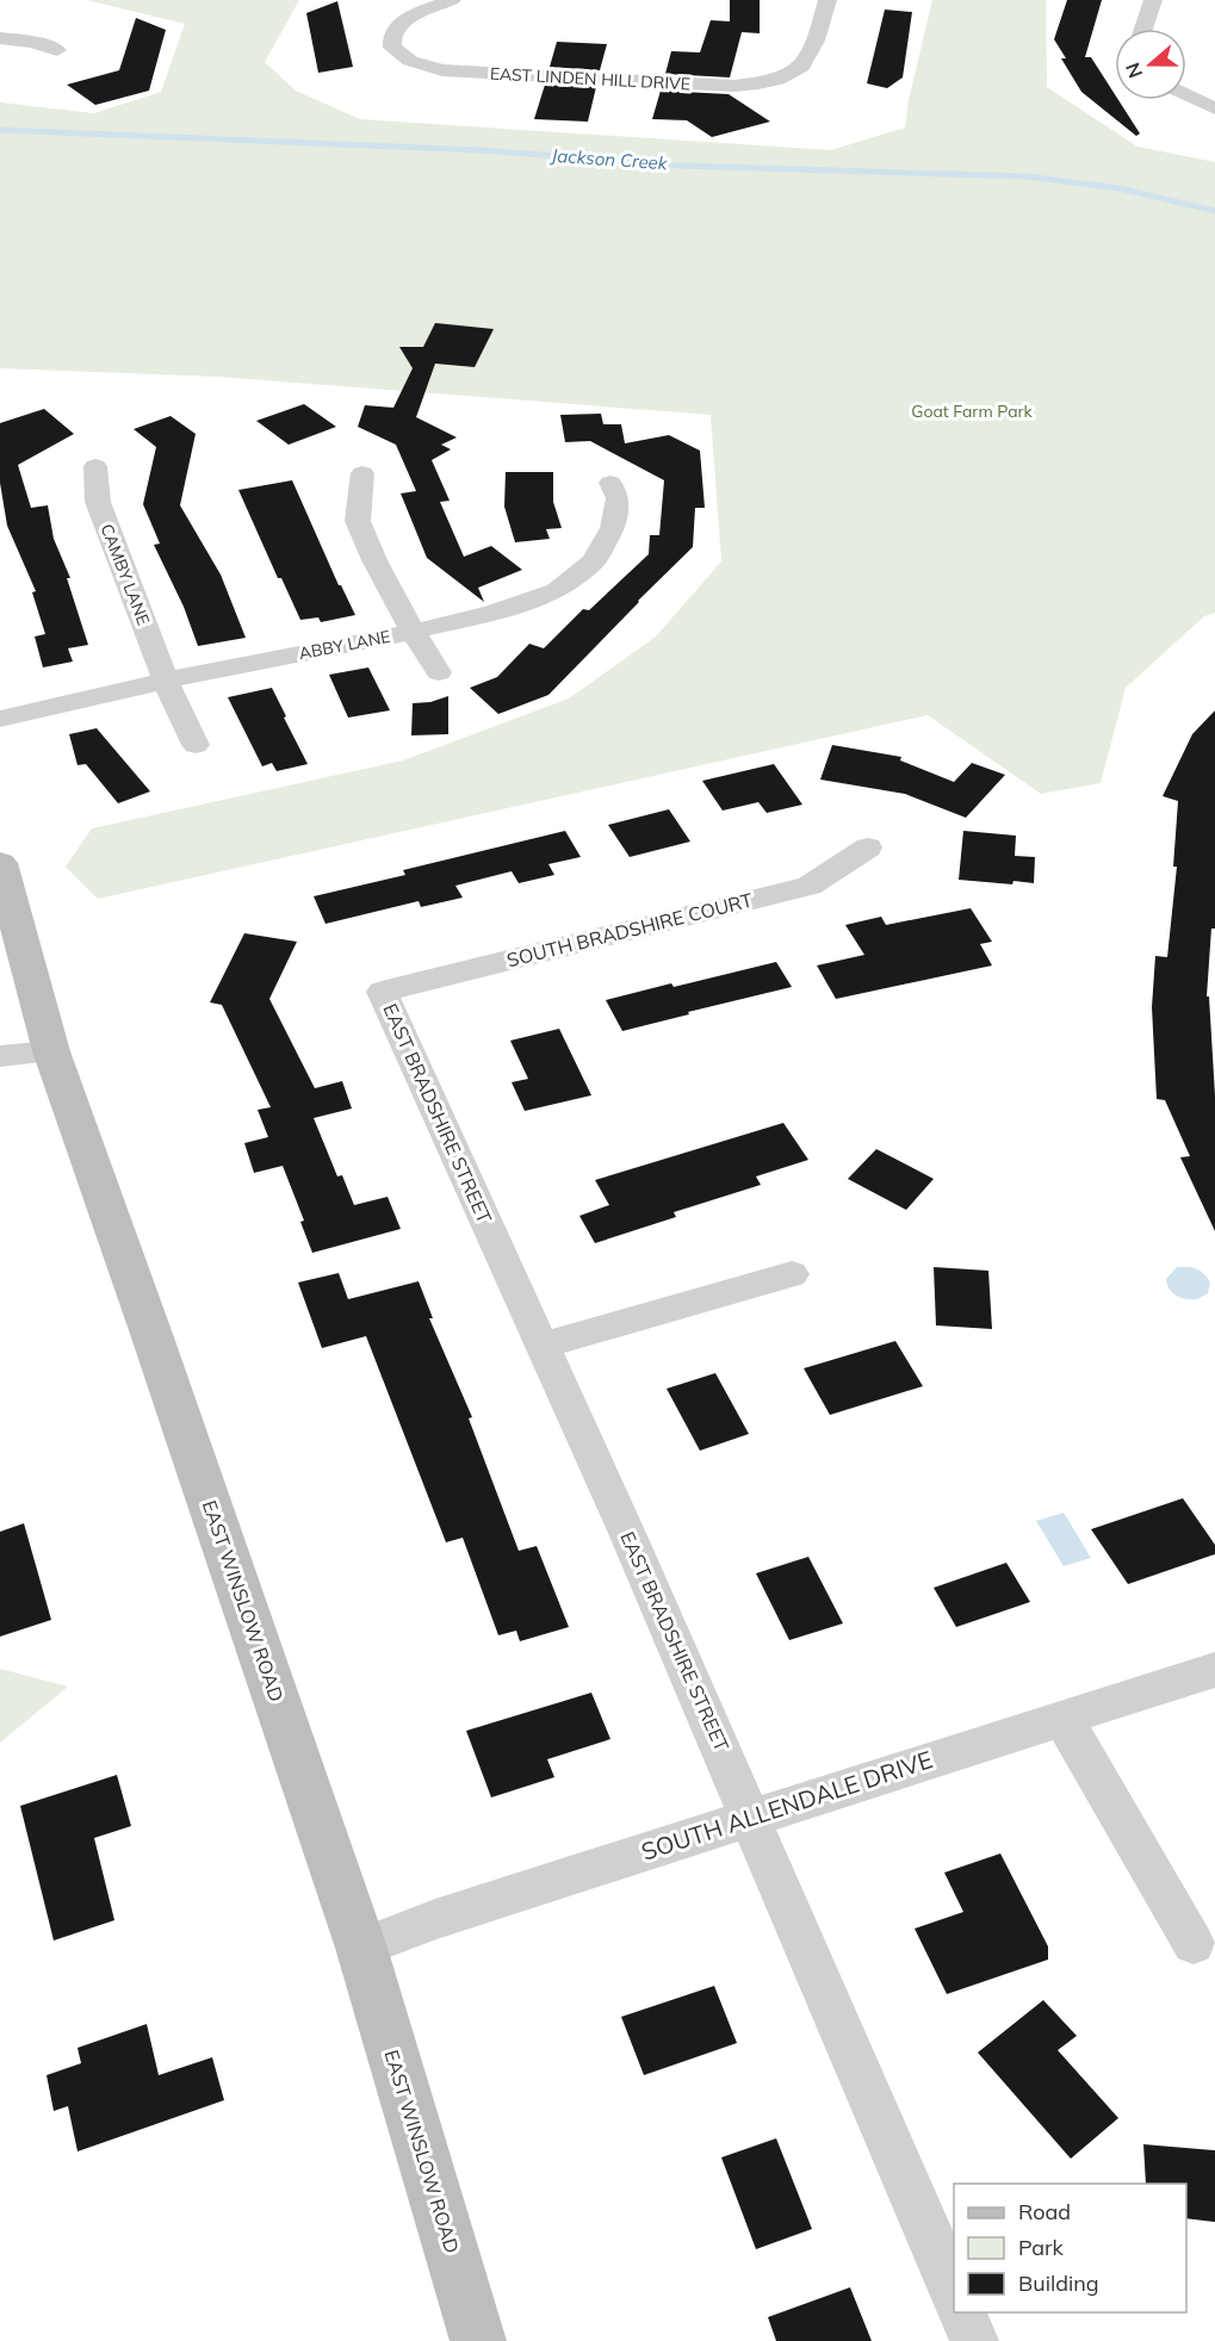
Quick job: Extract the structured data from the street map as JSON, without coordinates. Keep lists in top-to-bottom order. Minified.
{"streets":{"main road":["EAST WINSLOW ROAD"],"street":["EAST LINDEN HILL DRIVE","CAMBY LANE","ABBY LANE","SOUTH BRADSHIRE COURT","EAST BRADSHIRE STREET","SOUTH ALLENDALE DRIVE"]},"crossings":[["CAMBY LANE","ABBY LANE"],["SOUTH BRADSHIRE COURT","EAST BRADSHIRE STREET"],["EAST BRADSHIRE STREET","SOUTH ALLENDALE DRIVE"],["EAST WINSLOW ROAD","SOUTH ALLENDALE DRIVE"]],"water":["Jackson Creek"],"parks":["Goat Farm Park"],"legend":["Road","Park","Building"],"north":"left"}
